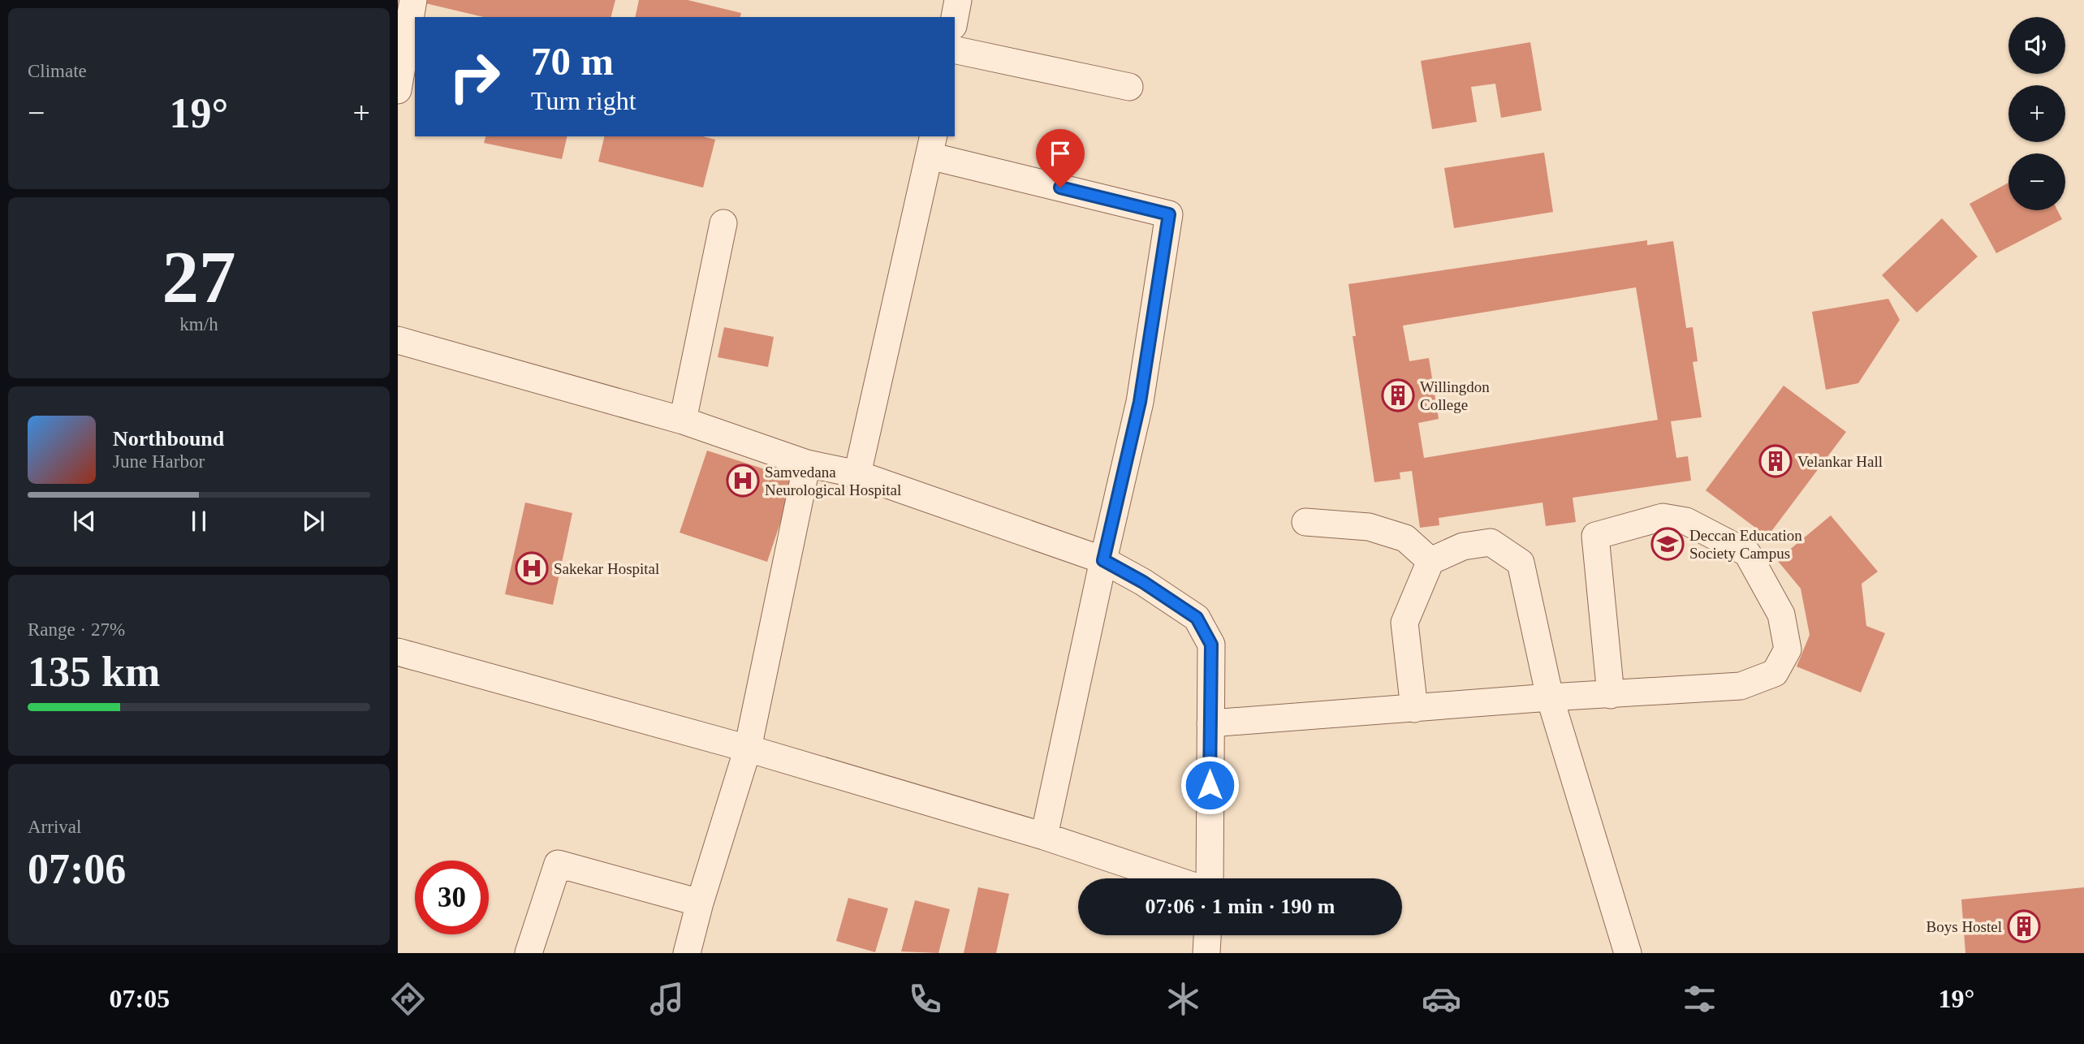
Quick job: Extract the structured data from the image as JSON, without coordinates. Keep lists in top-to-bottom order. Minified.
{"places":{"building":["Willingdon College","Velankar Hall","Boys Hostel"],"hospital":["Samvedana Neurological Hospital","Sakekar Hospital"],"school or university":["Deccan Education Society Campus"]},"page":{"tile":["Climate",["27","km/h"],["Range · 27%","135 km"],["Arrival","07:06"]],"map_buttons":["+","−"],"turn":["70 m","Turn right"],"heat":["−","19°","+"],"song":["Northbound","June Harbor"],"limit":"30","trip":"07:06 · 1 min · 190 m","tabs":["07:05","19°"]}}
